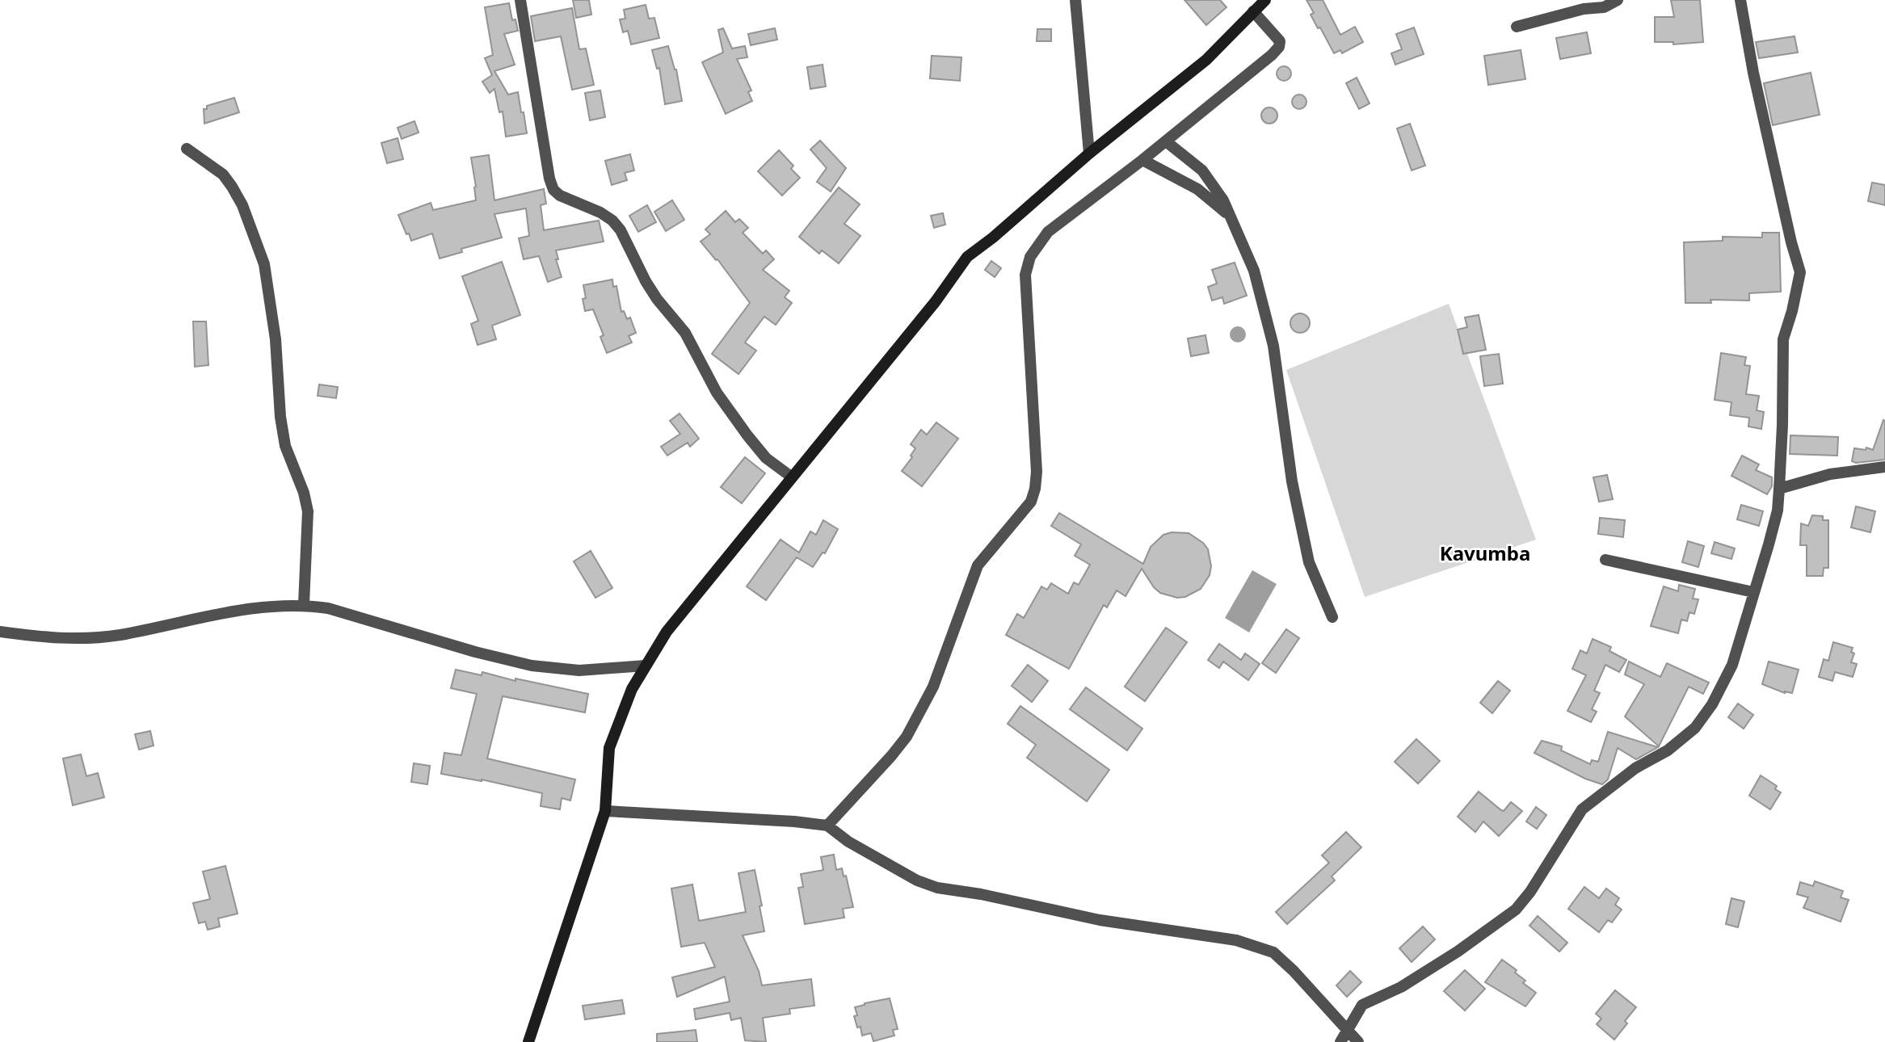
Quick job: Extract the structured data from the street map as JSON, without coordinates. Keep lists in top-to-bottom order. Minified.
{"districts":["Kavumba"]}
